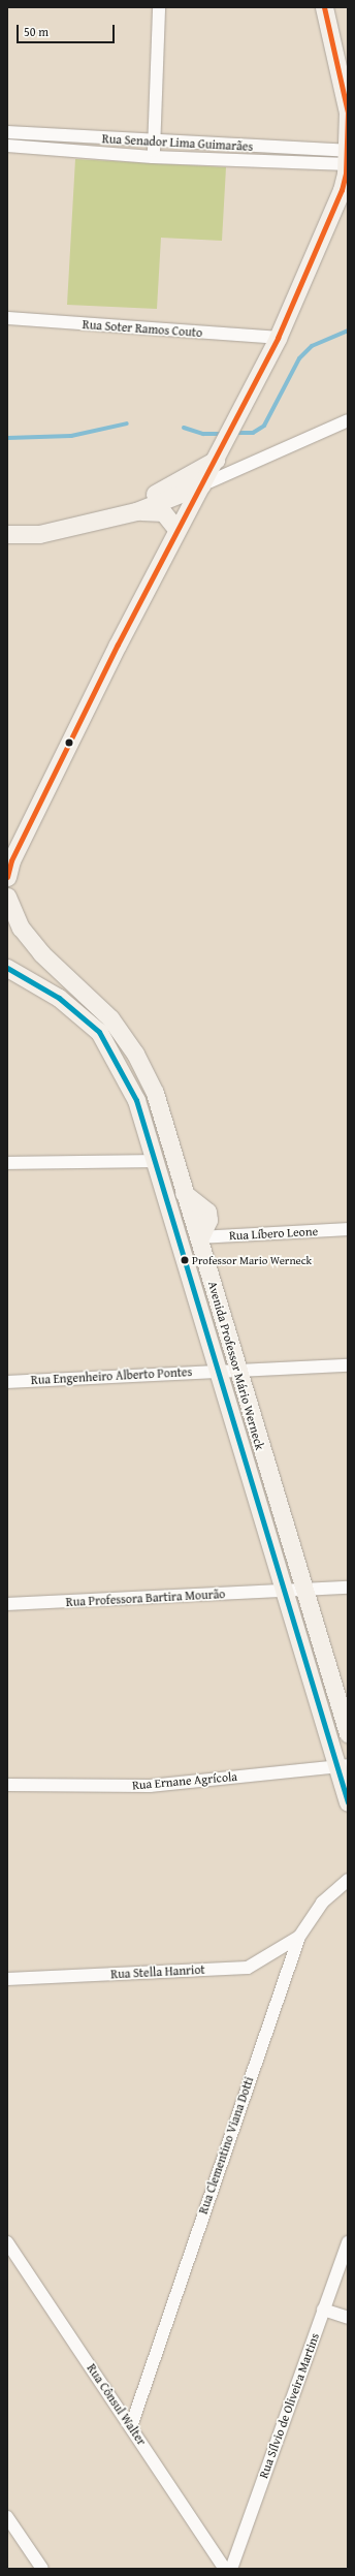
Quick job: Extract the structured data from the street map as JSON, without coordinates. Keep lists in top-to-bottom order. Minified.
{"streets":{"main road":["Avenida Professor Mário Werneck"],"street":["Rua Senador Lima Guimarães","Rua Soter Ramos Couto","Rua Líbero Leone","Rua Engenheiro Alberto Pontes","Rua Professora Bartira Mourão","Rua Ernane Agrícola","Rua Stella Hanriot","Rua Clementino Viana Dotti","Rua Cônsul Walter","Rua Sílvio de Oliveira Martins"]},"crossings":[["Rua Líbero Leone","Avenida Professor Mário Werneck"],["Avenida Professor Mário Werneck","Rua Engenheiro Alberto Pontes"],["Avenida Professor Mário Werneck","Rua Professora Bartira Mourão"],["Avenida Professor Mário Werneck","Rua Ernane Agrícola"],["Rua Stella Hanriot","Rua Clementino Viana Dotti"],["Rua Clementino Viana Dotti","Rua Cônsul Walter"]],"places":["Professor Mario Werneck"],"scale_bar":"50 m"}
